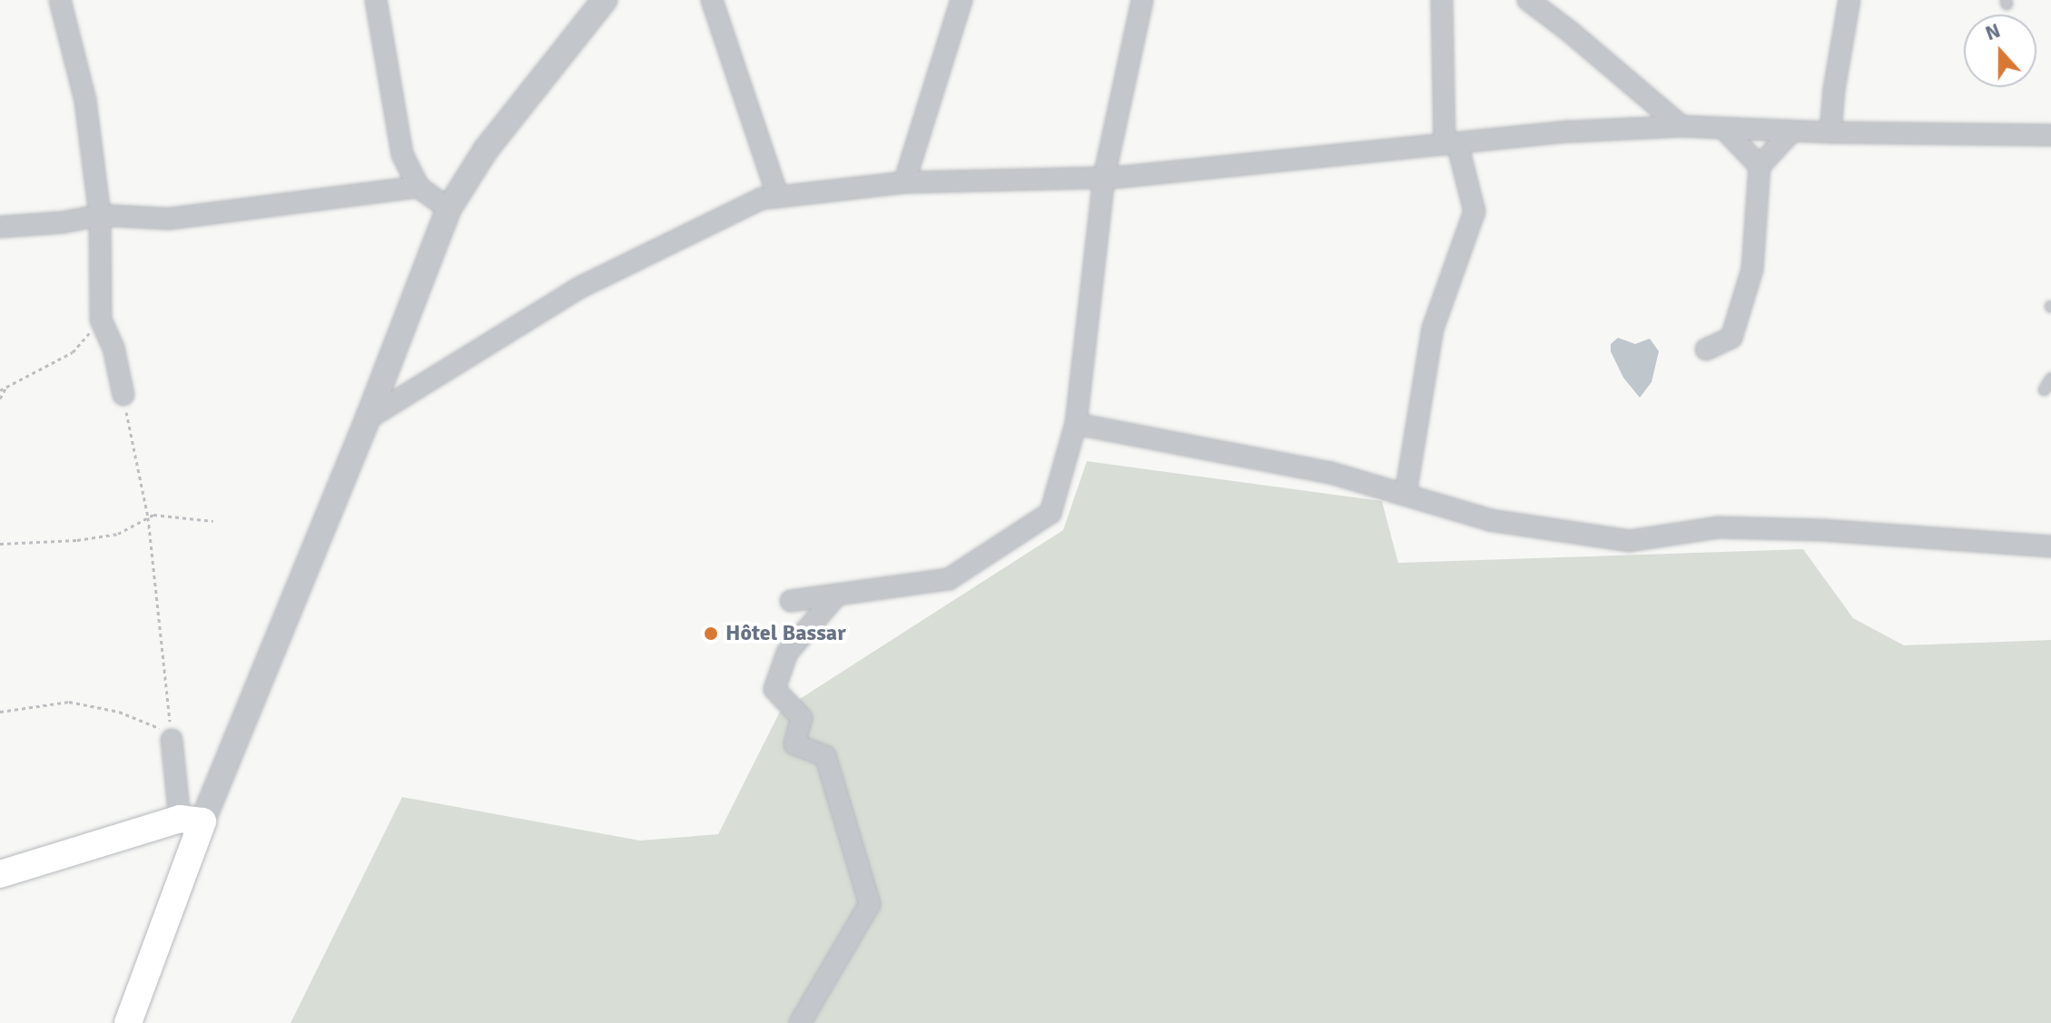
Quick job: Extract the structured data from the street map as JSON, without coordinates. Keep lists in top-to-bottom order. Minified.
{"places":["Hôtel Bassar"],"north":"top"}
